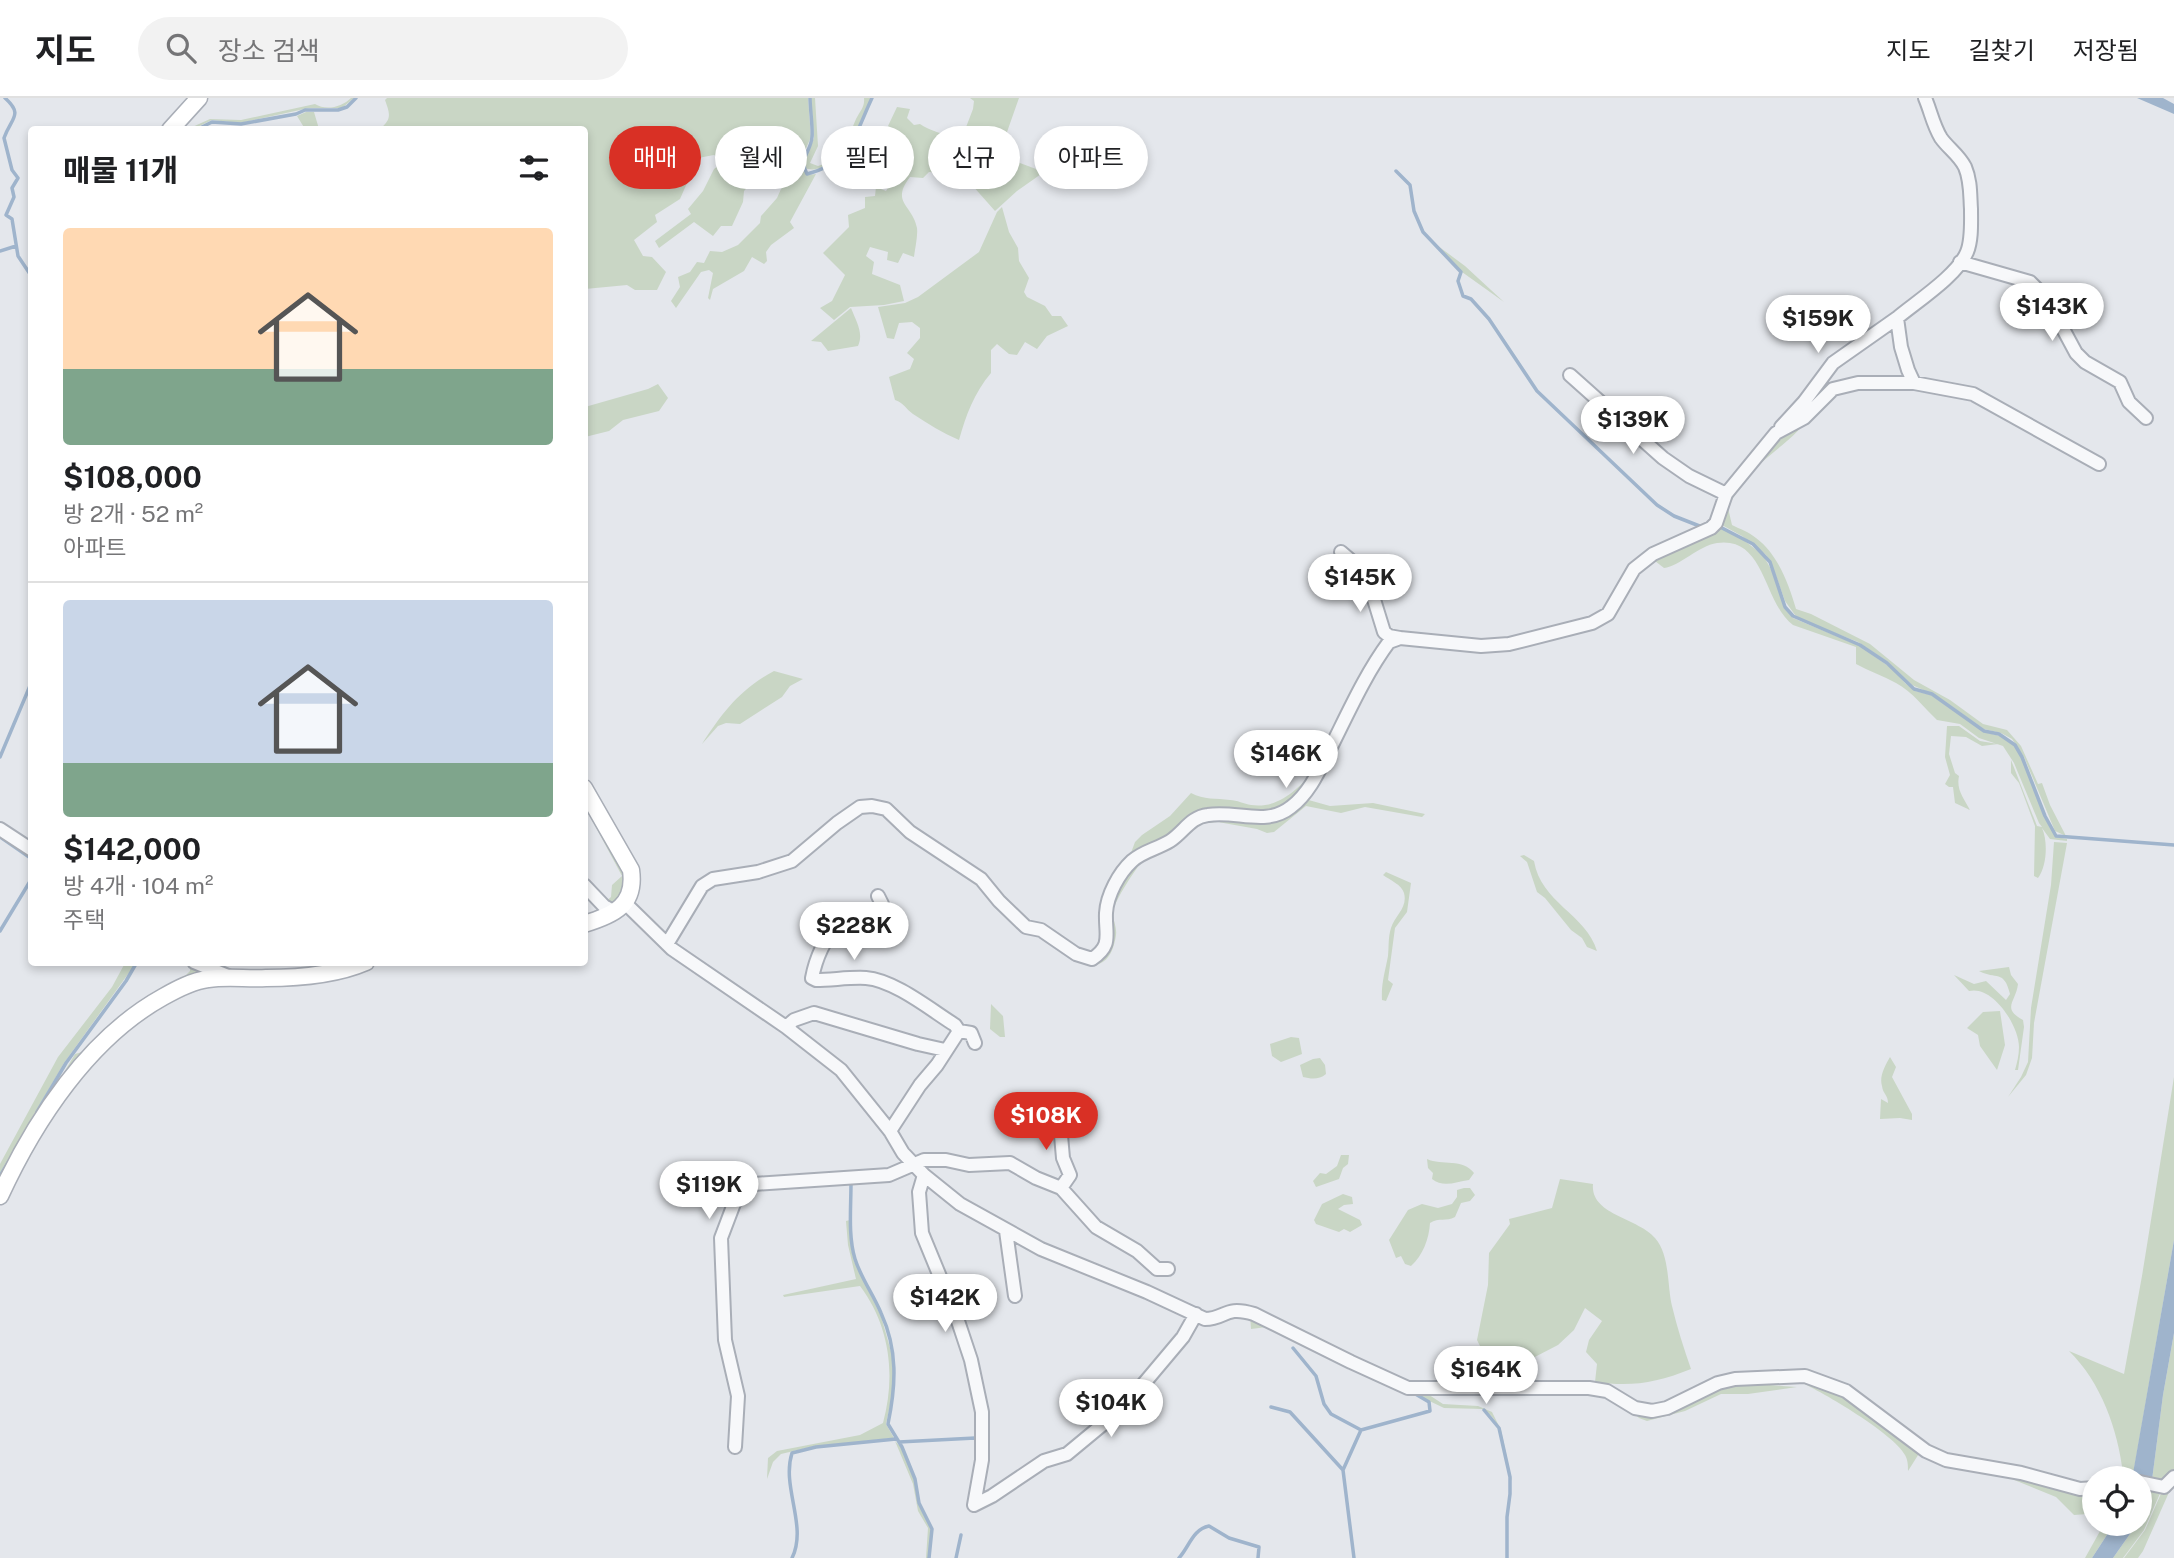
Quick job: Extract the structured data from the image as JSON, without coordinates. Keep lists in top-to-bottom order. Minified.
{"page":{"header":"지도","search":"장소 검색","nav":["지도","길찾기","저장됨"],"chip":["매매","월세","필터","신규","아파트"],"heading":"매물 11개","list":[{"name":"$108,000","note":"방 2개 · 52 m² · 아파트"},{"name":"$142,000","note":"방 4개 · 104 m² · 주택"}],"price":["$143K","$159K","$139K","$145K","$146K","$228K","$108K","$119K","$142K","$164K","$104K"]}}
